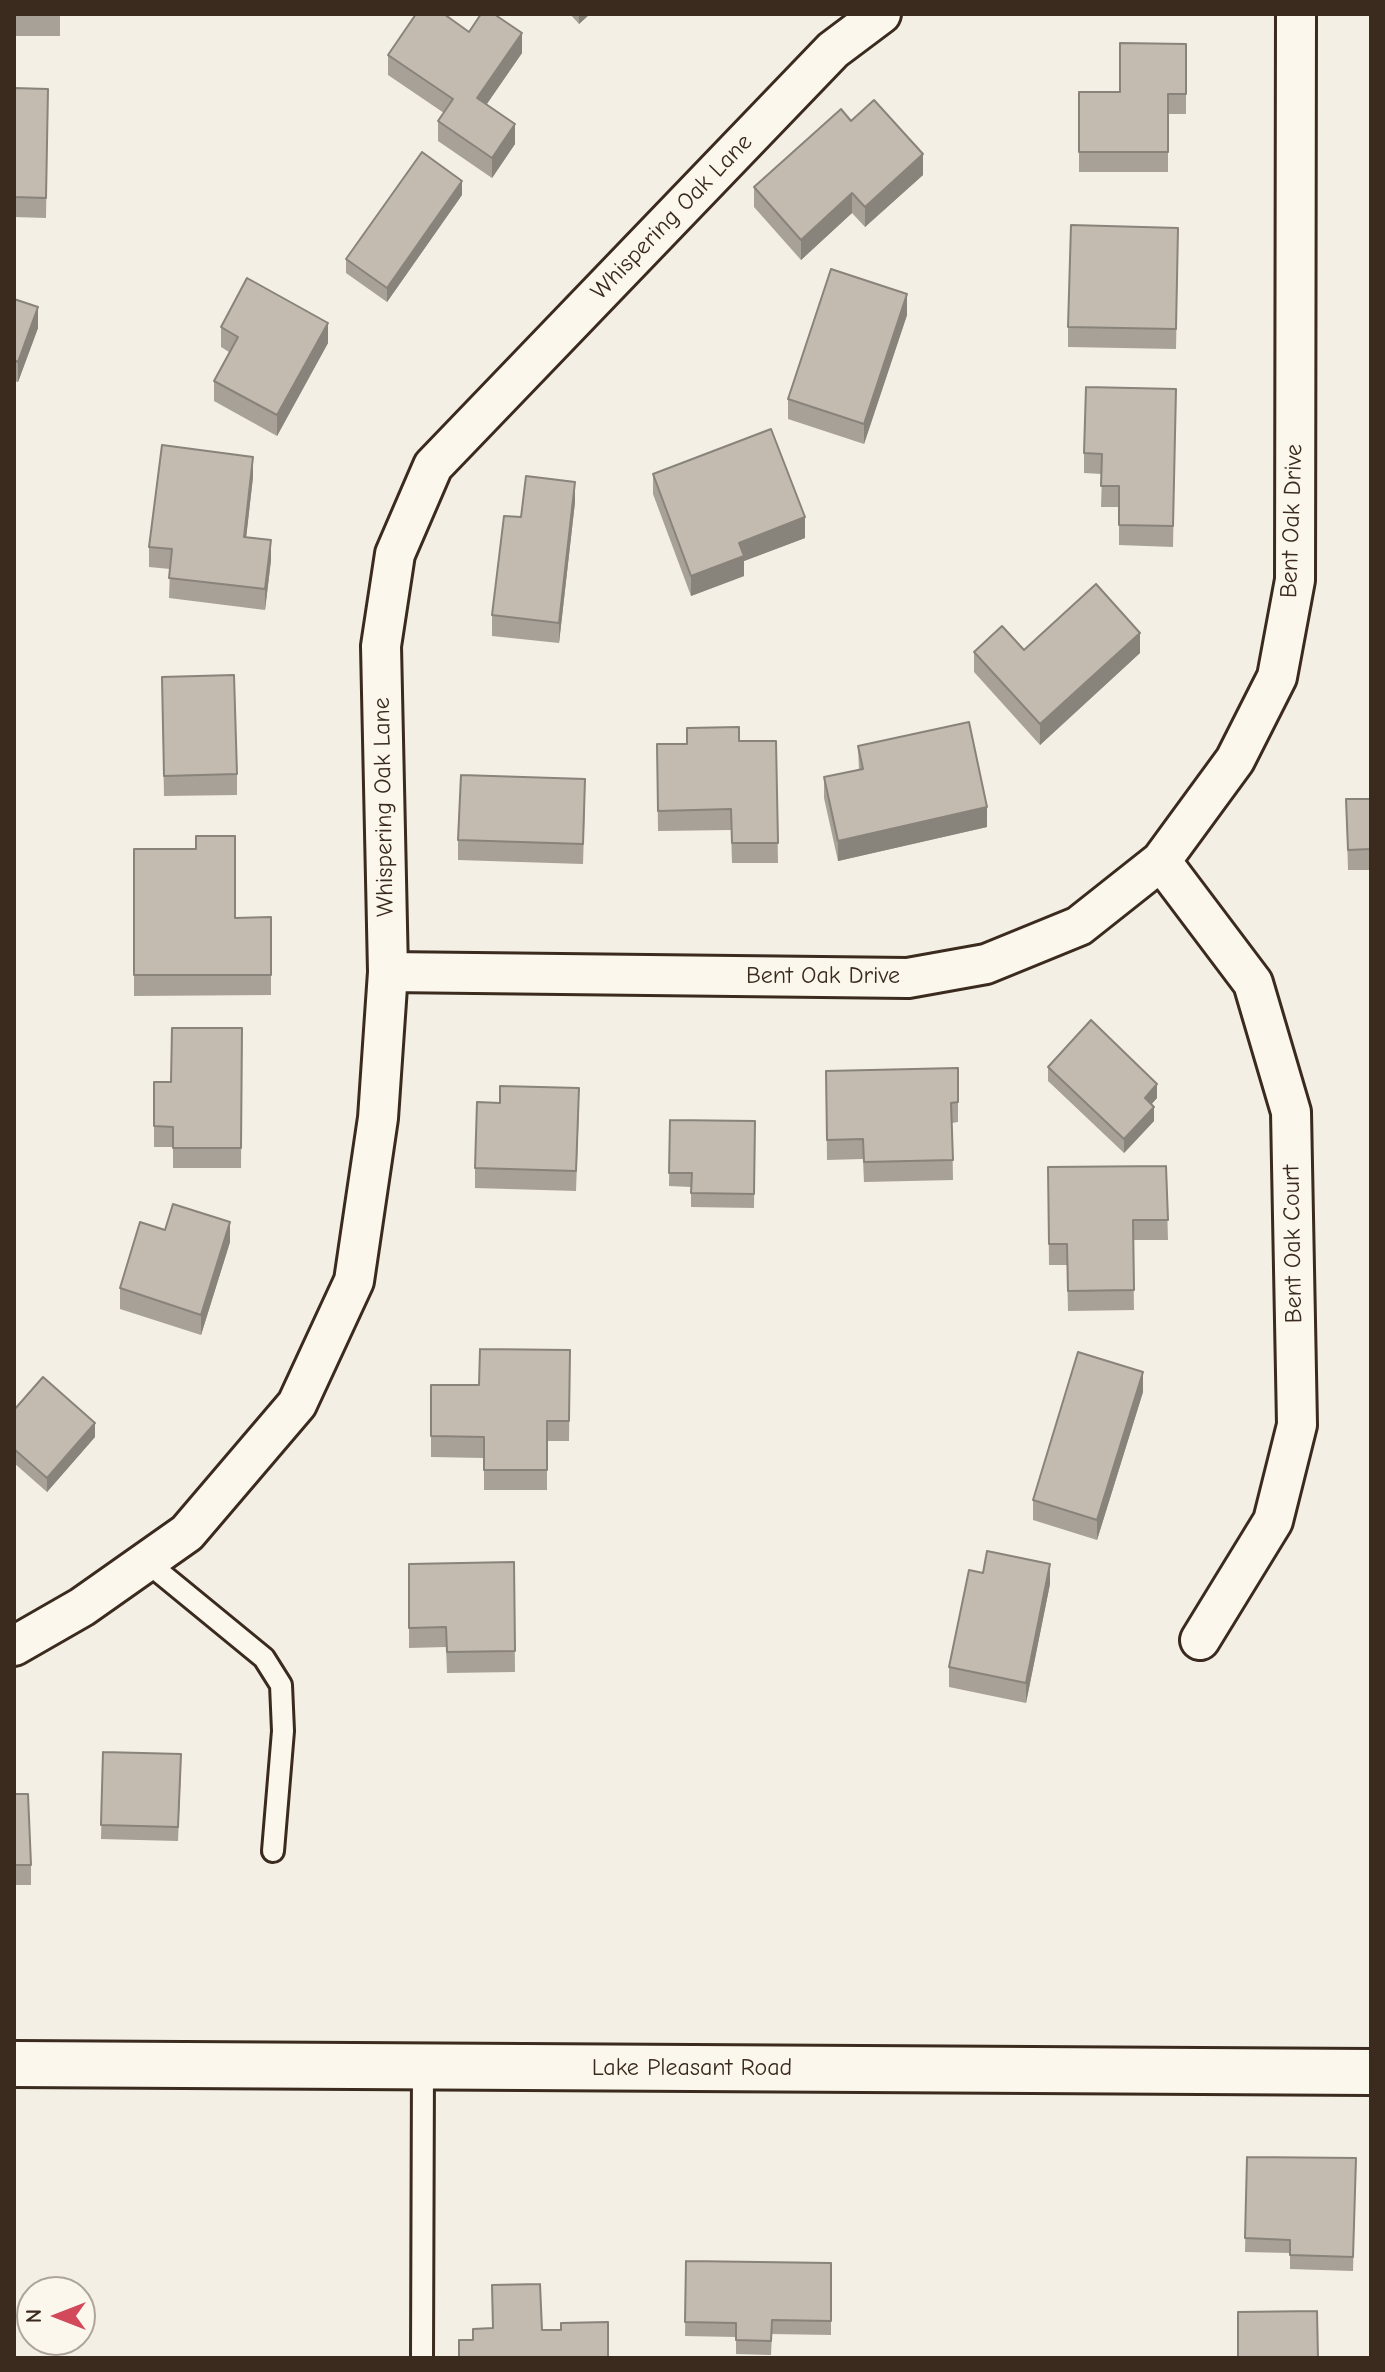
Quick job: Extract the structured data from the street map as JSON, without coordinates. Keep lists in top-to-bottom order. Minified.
{"streets":{"street":["Whispering Oak Lane","Bent Oak Drive","Bent Oak Court","Lake Pleasant Road"]},"crossings":[["Whispering Oak Lane","Bent Oak Drive"],["Bent Oak Drive","Bent Oak Court"]],"north":"left"}
